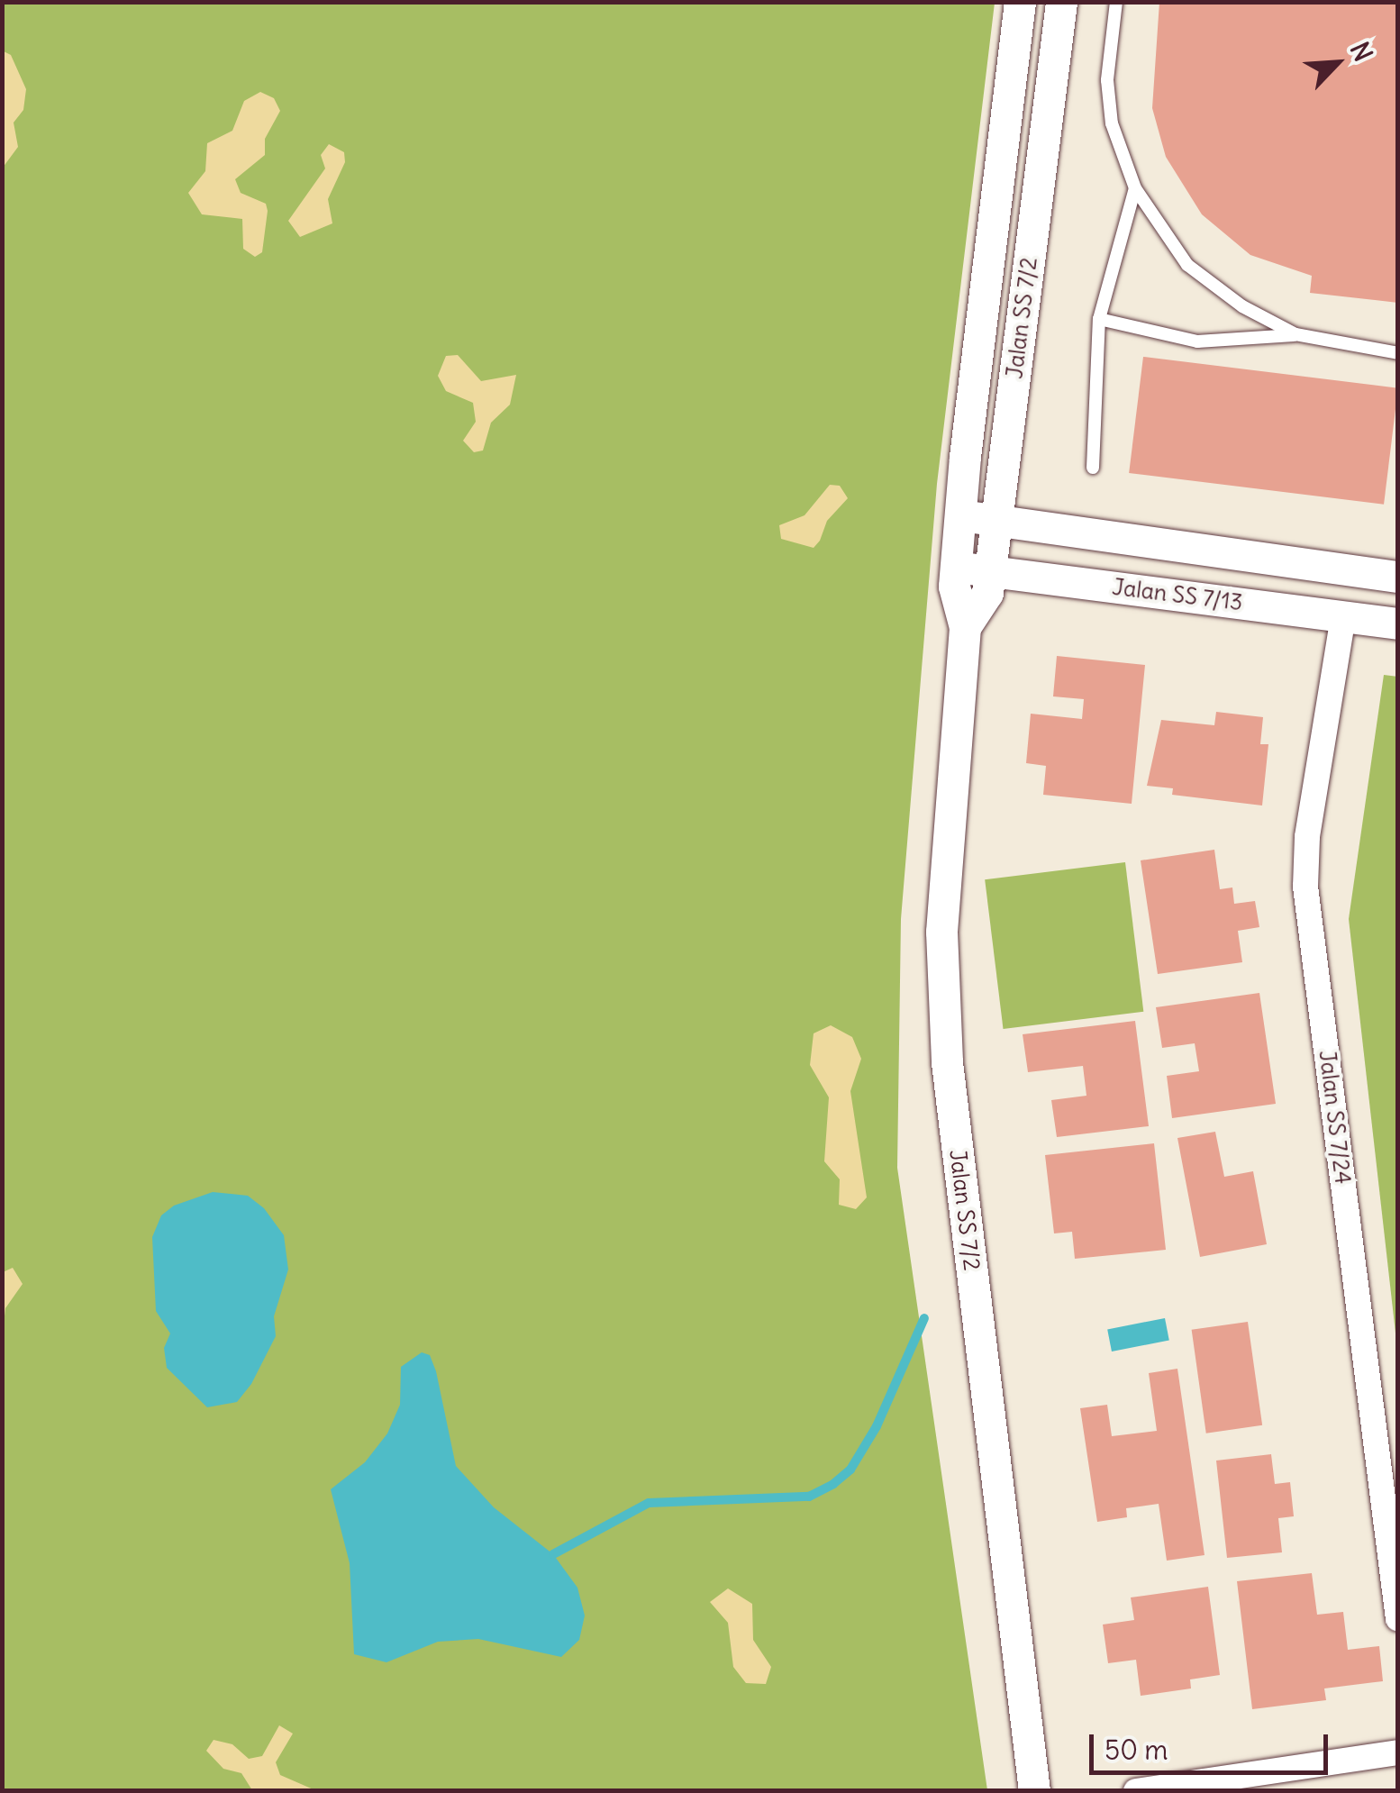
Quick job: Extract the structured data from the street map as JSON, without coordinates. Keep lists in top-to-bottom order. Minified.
{"streets":{"street":["Jalan SS 7/2","Jalan SS 7/13","Jalan SS 7/24"]},"crossings":[["Jalan SS 7/2","Jalan SS 7/13"],["Jalan SS 7/13","Jalan SS 7/24"]],"scale_bar":"50 m","north":"top right"}
